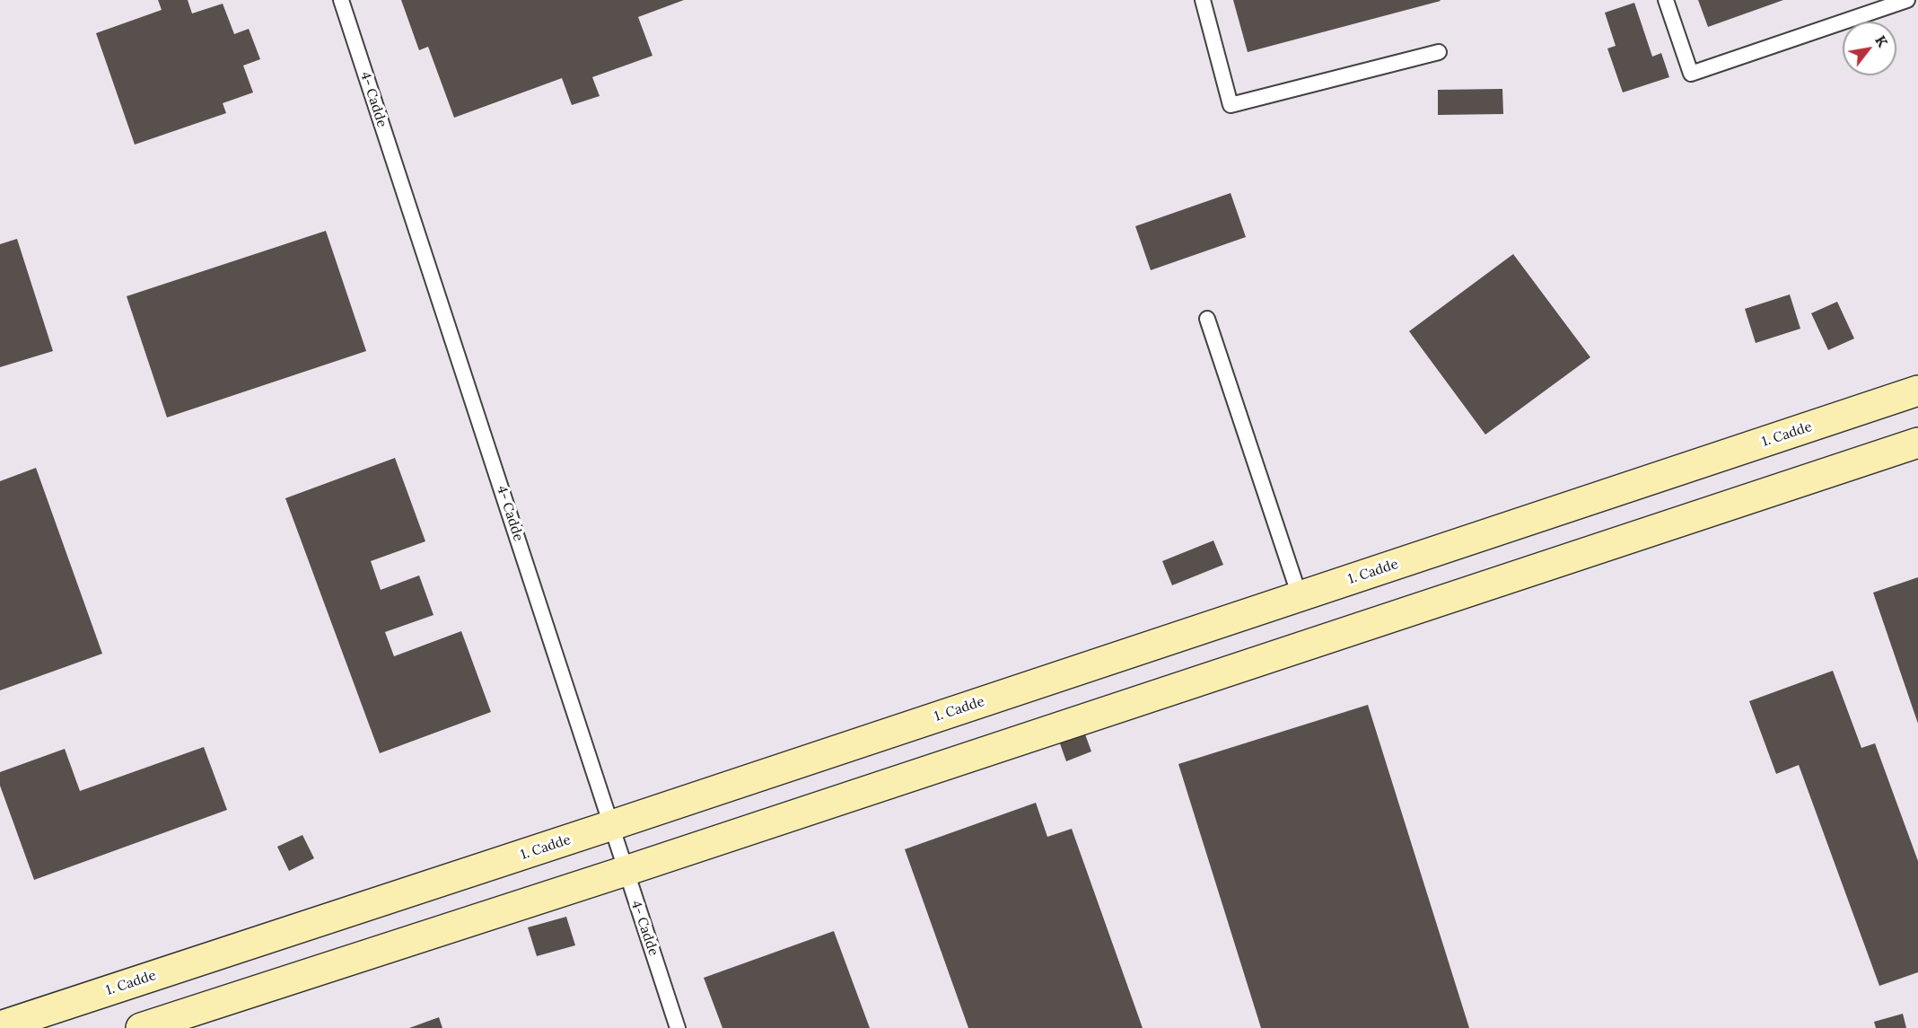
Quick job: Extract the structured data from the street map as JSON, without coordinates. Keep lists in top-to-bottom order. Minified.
{"streets":{"street":["1. Cadde"],"lane":["4- Cadde"]},"crossings":[["4- Cadde","1. Cadde"]],"north":"top right"}
